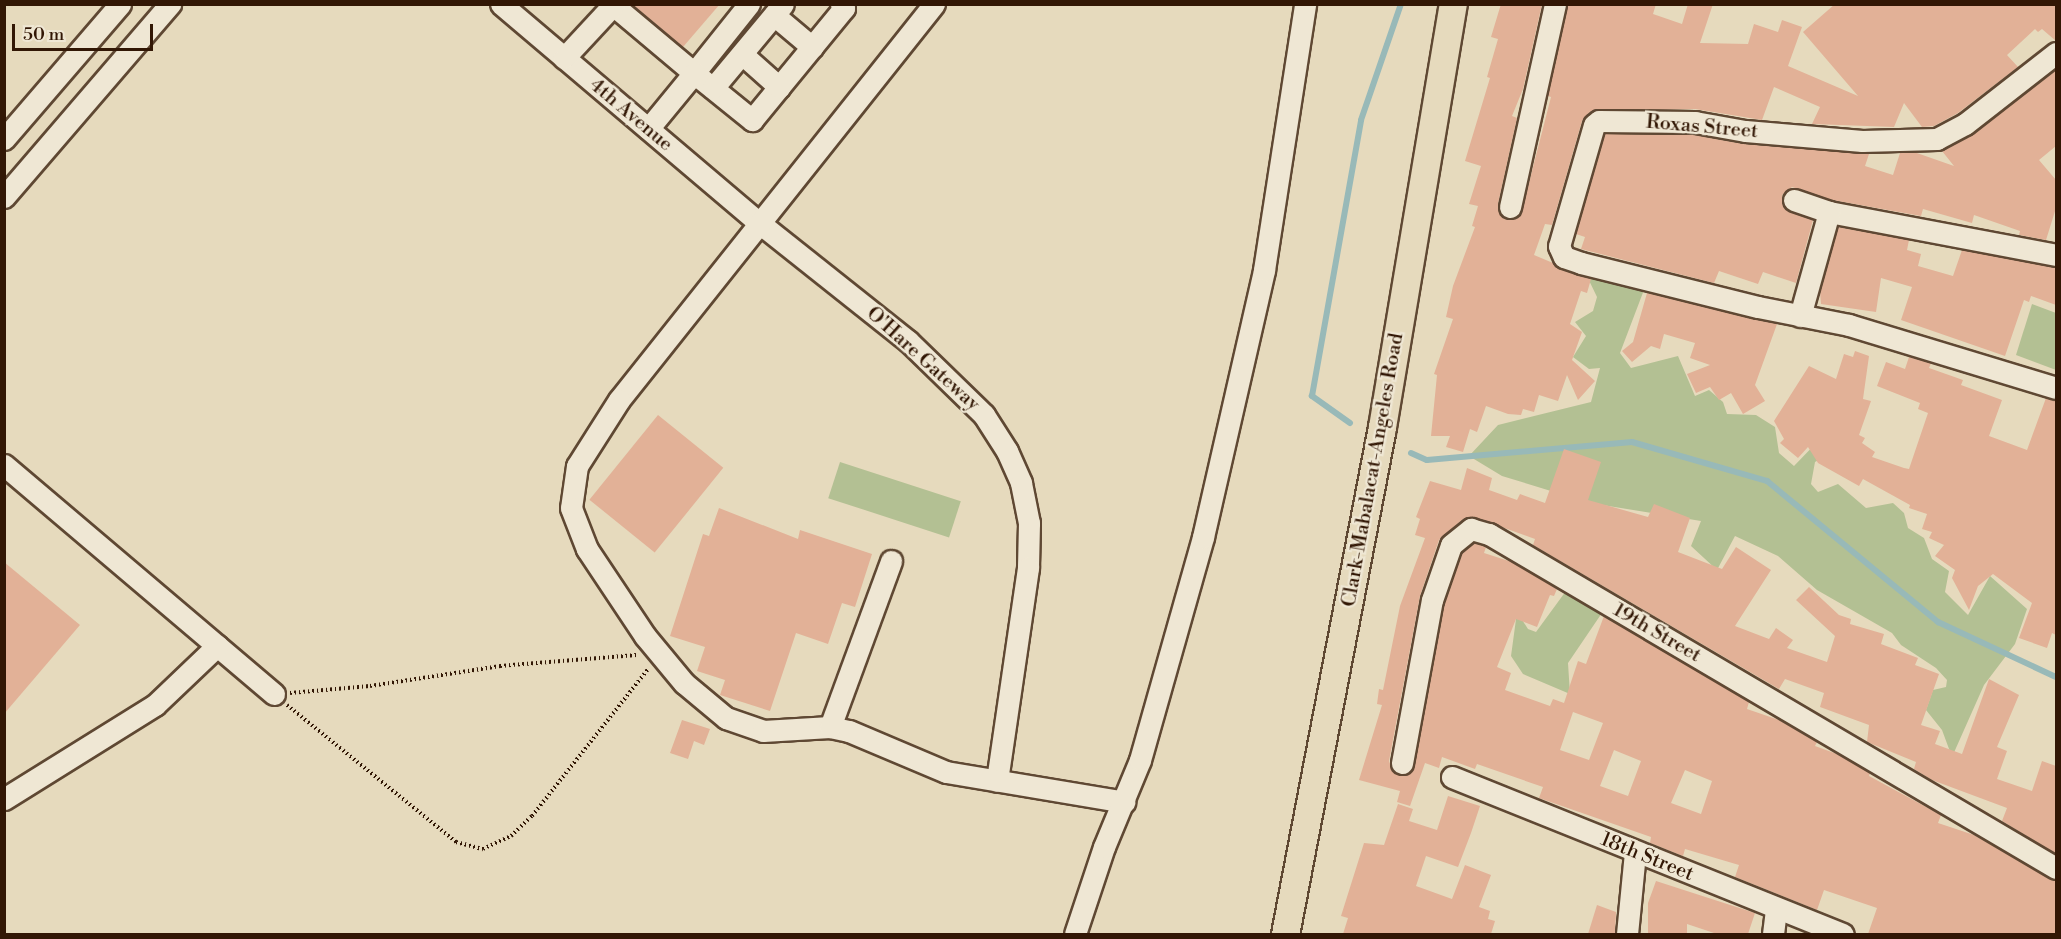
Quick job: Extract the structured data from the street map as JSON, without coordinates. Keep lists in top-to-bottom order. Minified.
{"streets":{"main road":["Clark-Mabalacat-Angeles Road"],"street":["4th Avenue","Roxas Street","O'Hare Gateway","19th Street","18th Street"]},"crossings":[["4th Avenue","O'Hare Gateway"]],"scale_bar":"50 m"}
